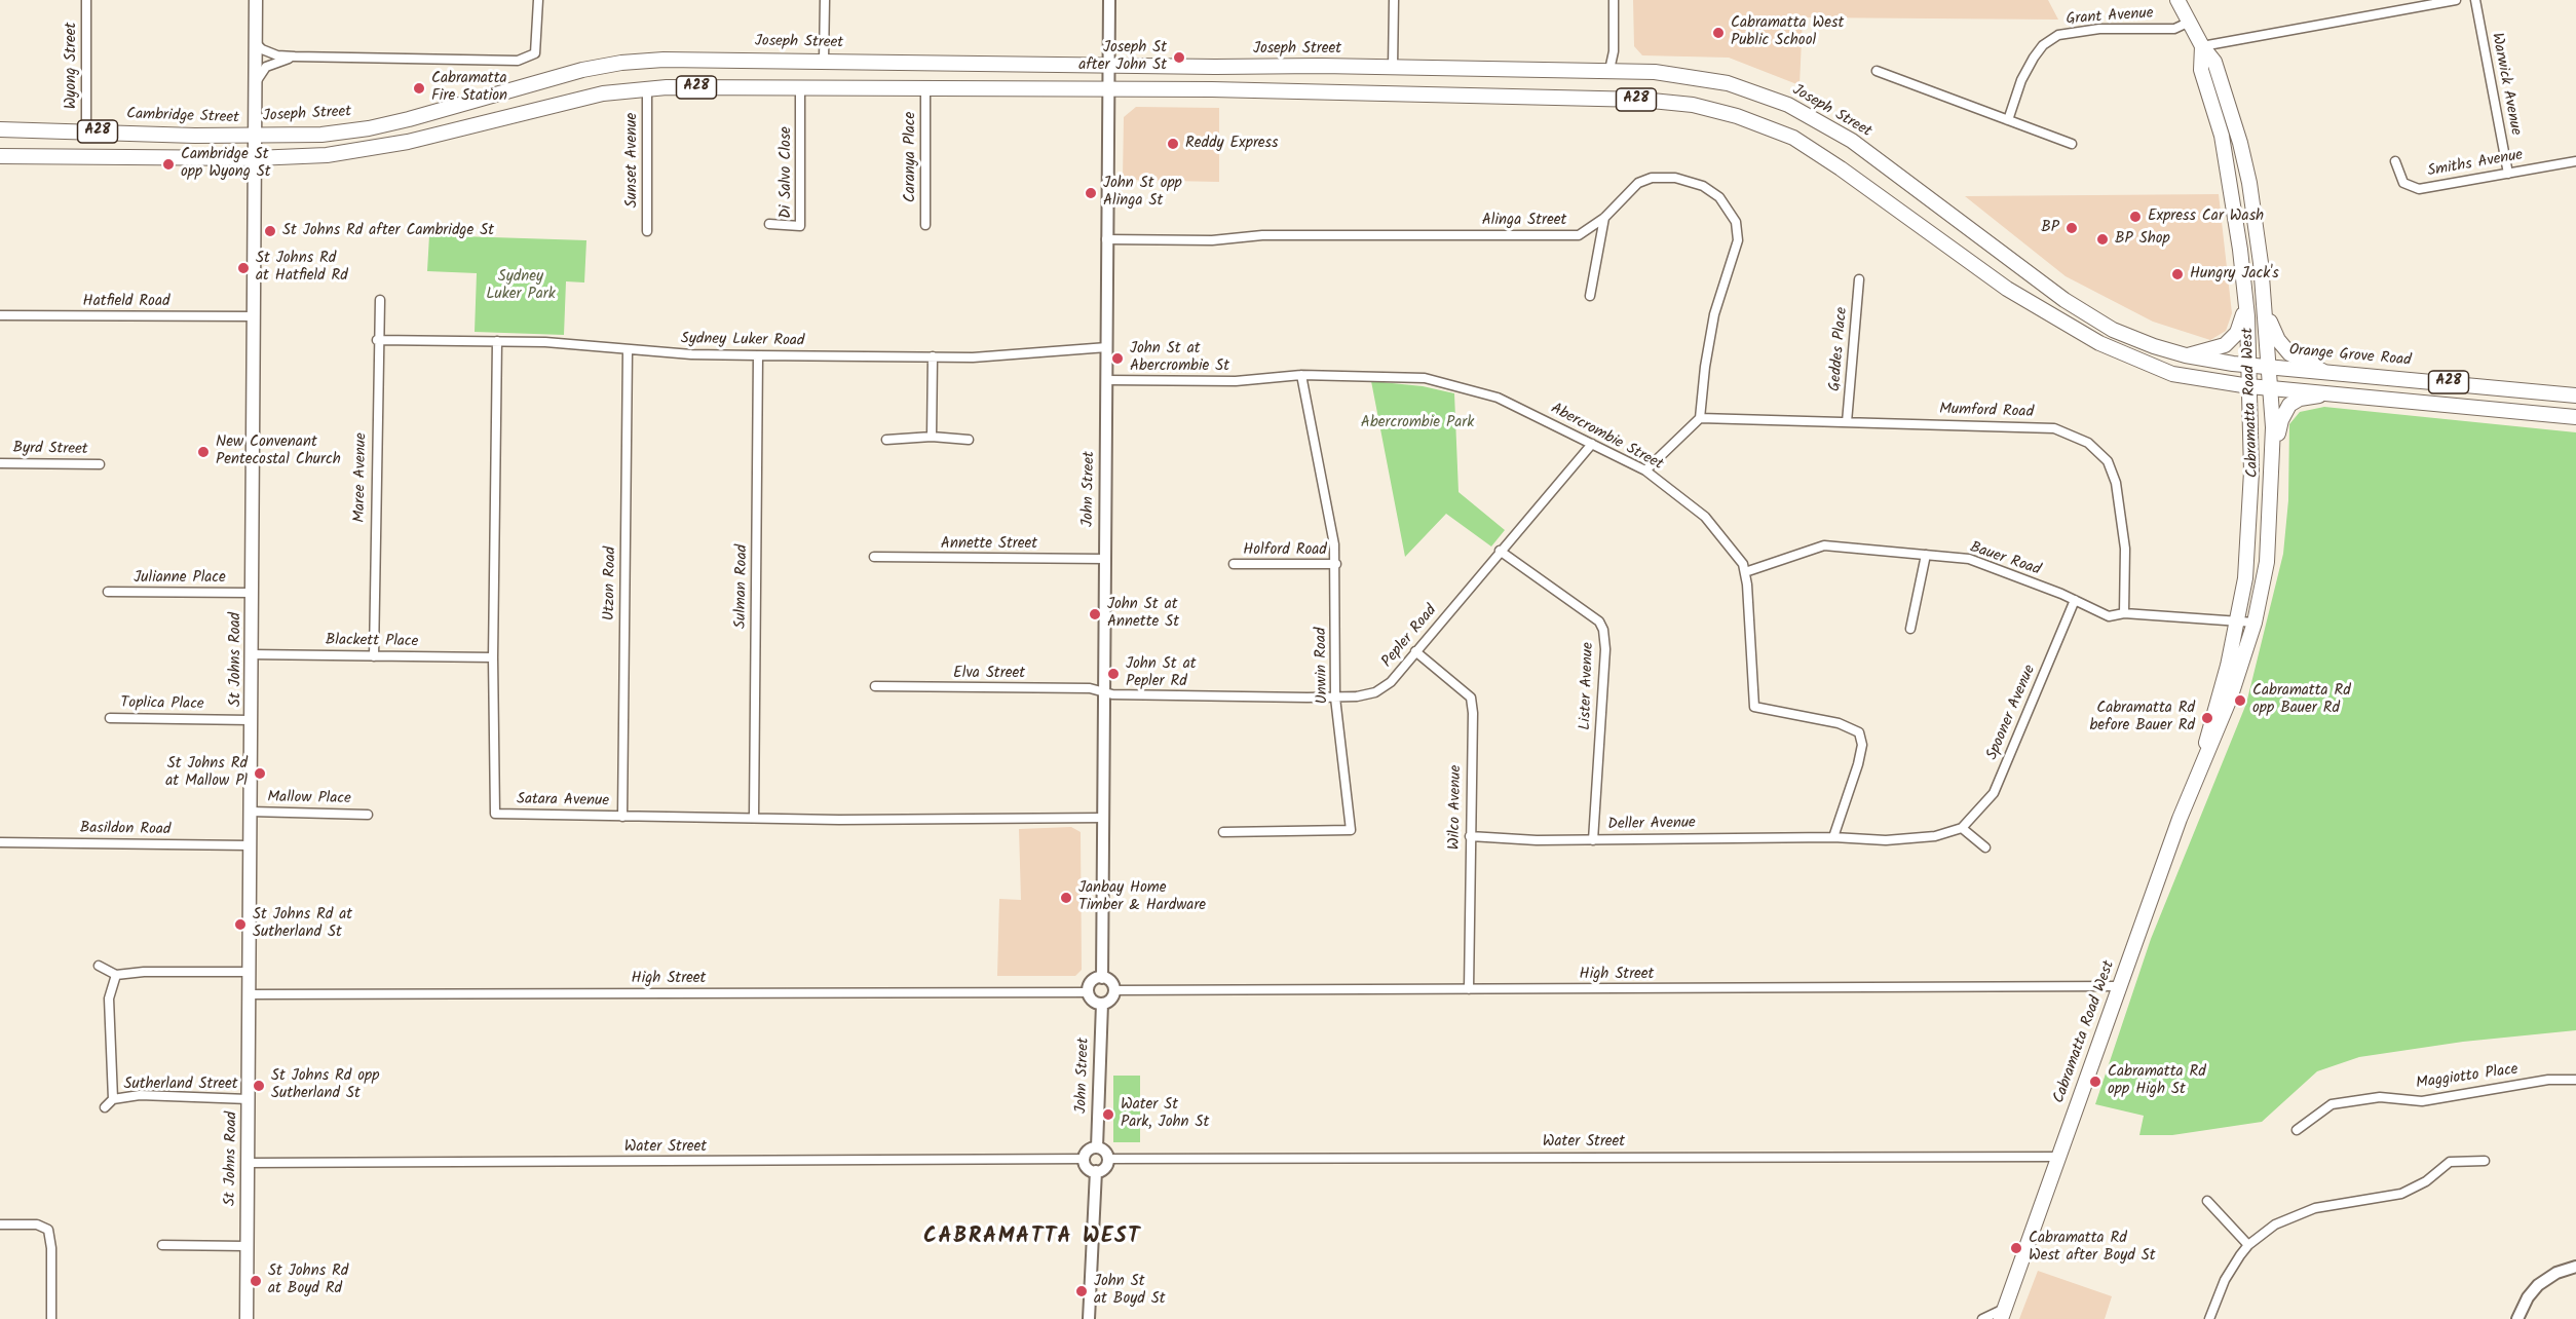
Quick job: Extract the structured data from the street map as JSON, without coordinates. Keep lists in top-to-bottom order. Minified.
{"streets":{"main road":["Joseph Street","A28","Cambridge Street","Orange Grove Road","Cabramatta Road West","St Johns Road"],"street":["Grant Avenue","Wyong Street","Warwick Avenue","Caranya Place","Sunset Avenue","Smiths Avenue","Di Salvo Close","Alinga Street","Hatfield Road","Sydney Luker Road","Geddes Place","Mumford Road","Abercrombie Street","Byrd Street","Maree Avenue","John Street","Annette Street","Holford Road","Bauer Road","Julianne Place","Utzon Road","Sulman Road","Pepler Road","Blackett Place","Unwin Road","Elva Street","Lister Avenue","Toplica Place","Spooner Avenue","Mallow Place","Satara Avenue","Wilco Avenue","Deller Avenue","Basildon Road","High Street","Maggiotto Place","Sutherland Street","Water Street"]},"crossings":[["Grant Avenue","Cabramatta Road West"],["Joseph Street","Cambridge Street"],["Joseph Street","Orange Grove Road"],["Joseph Street","Cabramatta Road West"],["Joseph Street","John Street"],["Joseph Street","St Johns Road"],["Wyong Street","Cambridge Street"],["Warwick Avenue","Smiths Avenue"],["A28","Caranya Place"],["A28","Sunset Avenue"],["A28","Di Salvo Close"],["A28","Cabramatta Road West"],["A28","John Street"],["A28","St Johns Road"],["Cambridge Street","St Johns Road"],["Alinga Street","Mumford Road"],["Alinga Street","John Street"],["Hatfield Road","St Johns Road"],["Sydney Luker Road","Maree Avenue"],["Sydney Luker Road","John Street"],["Sydney Luker Road","Utzon Road"],["Sydney Luker Road","Sulman Road"],["Sydney Luker Road","Satara Avenue"],["Geddes Place","Mumford Road"],["Orange Grove Road","Cabramatta Road West"],["Cabramatta Road West","Bauer Road"],["Cabramatta Road West","High Street"],["Cabramatta Road West","Water Street"],["Mumford Road","Bauer Road"],["Abercrombie Street","John Street"],["Abercrombie Street","Bauer Road"],["Abercrombie Street","Pepler Road"],["Abercrombie Street","Unwin Road"],["Abercrombie Street","Deller Avenue"],["Maree Avenue","Blackett Place"],["John Street","Annette Street"],["John Street","Pepler Road"],["John Street","Elva Street"],["John Street","Satara Avenue"],["John Street","High Street"],["John Street","Water Street"],["Holford Road","Unwin Road"],["Bauer Road","Spooner Avenue"],["Julianne Place","St Johns Road"],["Utzon Road","Satara Avenue"],["Sulman Road","Satara Avenue"],["Pepler Road","Unwin Road"],["Pepler Road","Elva Street"],["Pepler Road","Lister Avenue"],["Pepler Road","Wilco Avenue"],["Blackett Place","St Johns Road"],["Blackett Place","Satara Avenue"],["St Johns Road","Toplica Place"],["St Johns Road","Mallow Place"],["St Johns Road","Basildon Road"],["St Johns Road","High Street"],["St Johns Road","Sutherland Street"],["St Johns Road","Water Street"],["Lister Avenue","Deller Avenue"],["Wilco Avenue","Deller Avenue"],["Wilco Avenue","High Street"]],"districts":["CABRAMATTA WEST"],"parks":["Sydney Luker Park","Abercrombie Park"],"places":["Cabramatta West Public School","Joseph St after John St","Cabramatta Fire Station","Reddy Express","Cambridge St opp Wyong St","John St opp Alinga St","Express Car Wash","BP","St Johns Rd after Cambridge St","BP Shop","St Johns Rd at Hatfield Rd","Hungry Jack's","John St at Abercrombie St","New Convenant Pentecostal Church","John St at Annette St","John St at Pepler Rd","Cabramatta Rd opp Bauer Rd","Cabramatta Rd before Bauer Rd","St Johns Rd at Mallow Pl","Janbay Home Timber & Hardware","St Johns Rd at Sutherland St","Cabramatta Rd opp High St","St Johns Rd opp Sutherland St","Water St Park, John St","Cabramatta Rd West after Boyd St","St Johns Rd at Boyd Rd","John St at Boyd St"]}
